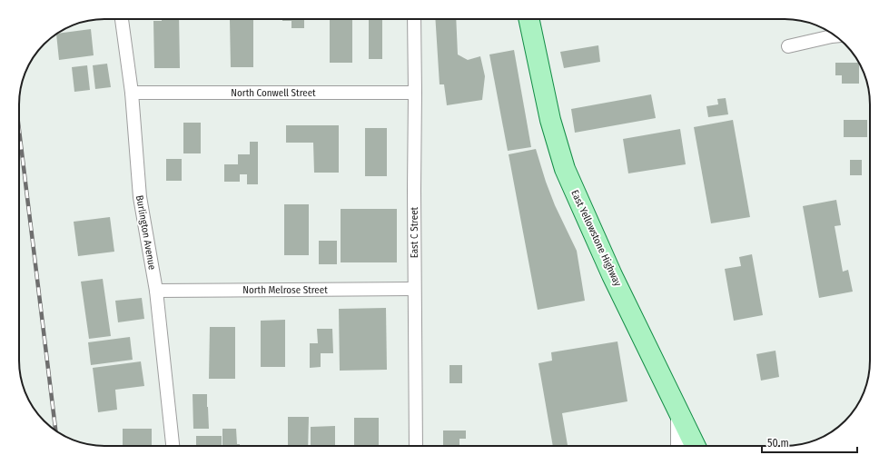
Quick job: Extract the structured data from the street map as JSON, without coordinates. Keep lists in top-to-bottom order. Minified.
{"streets":{"main road":["East Yellowstone Highway"],"street":["North Conwell Street","Burlington Avenue","East C Street","North Melrose Street"]},"crossings":[["North Conwell Street","Burlington Avenue"],["North Conwell Street","East C Street"],["Burlington Avenue","North Melrose Street"],["East C Street","North Melrose Street"]],"scale_bar":"50 m"}
